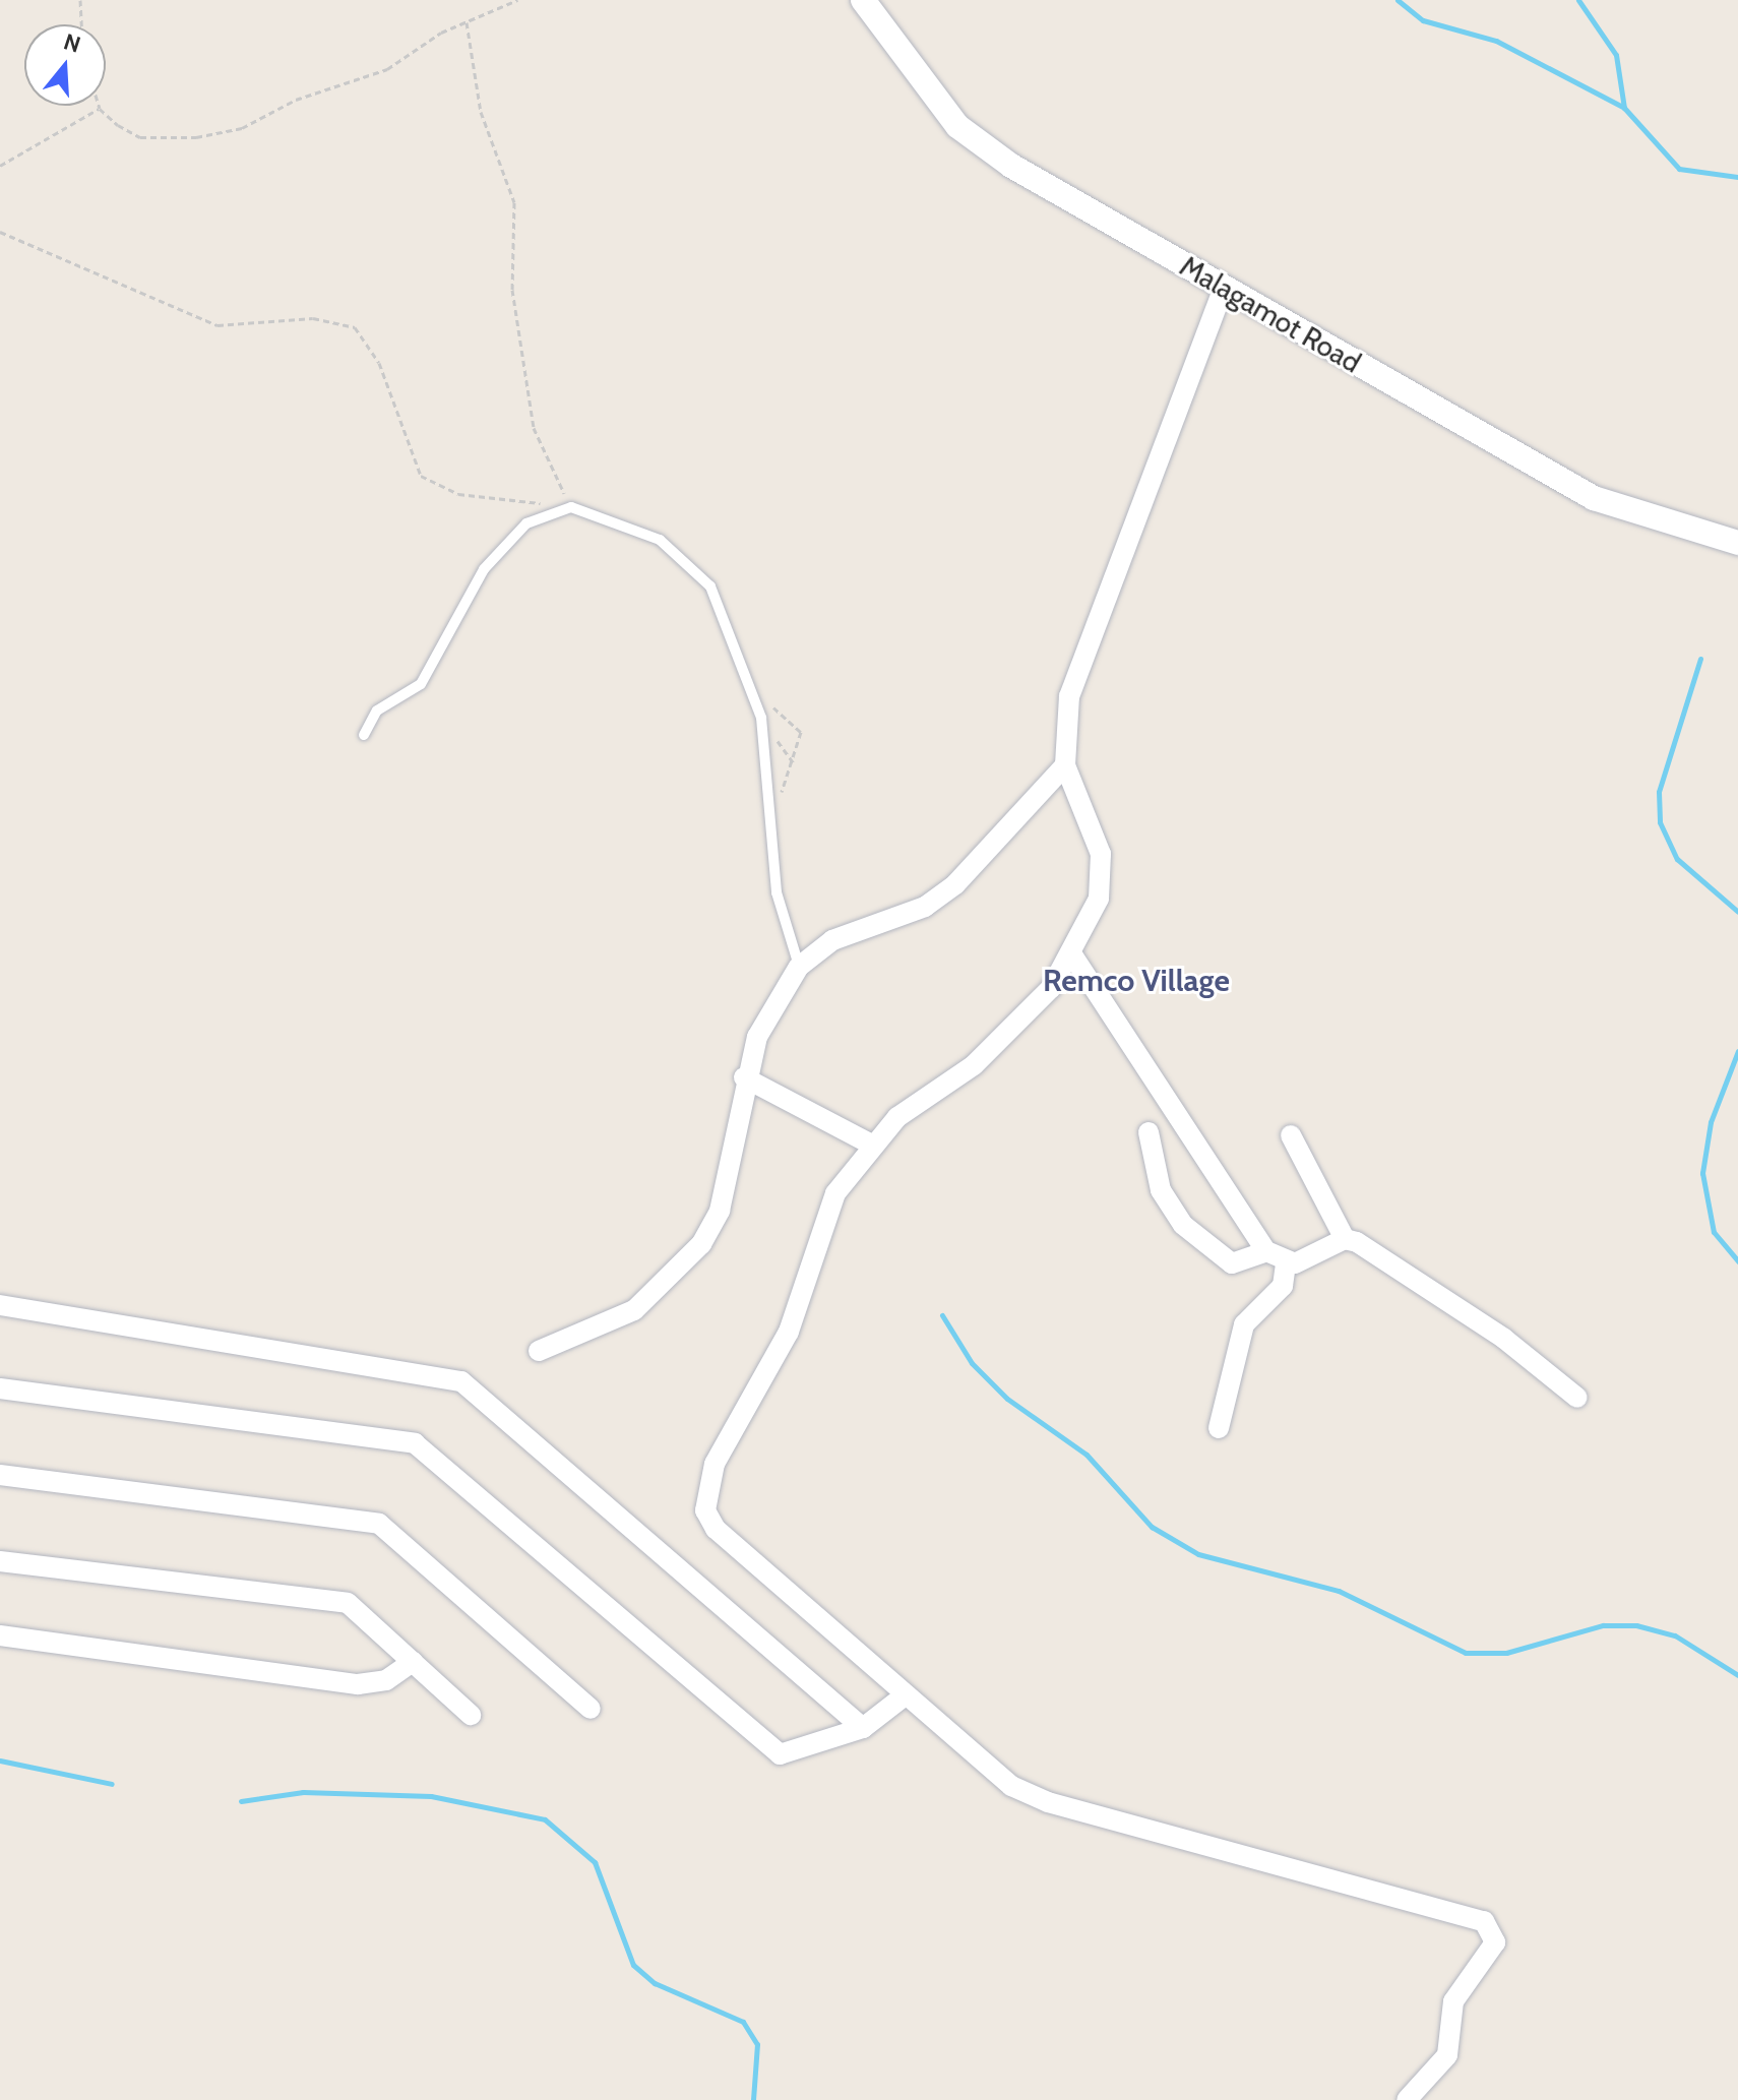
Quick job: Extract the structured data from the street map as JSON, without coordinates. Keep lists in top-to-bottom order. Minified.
{"streets":{"street":["Malagamot Road"]},"districts":["Remco Village"],"north":"top"}
